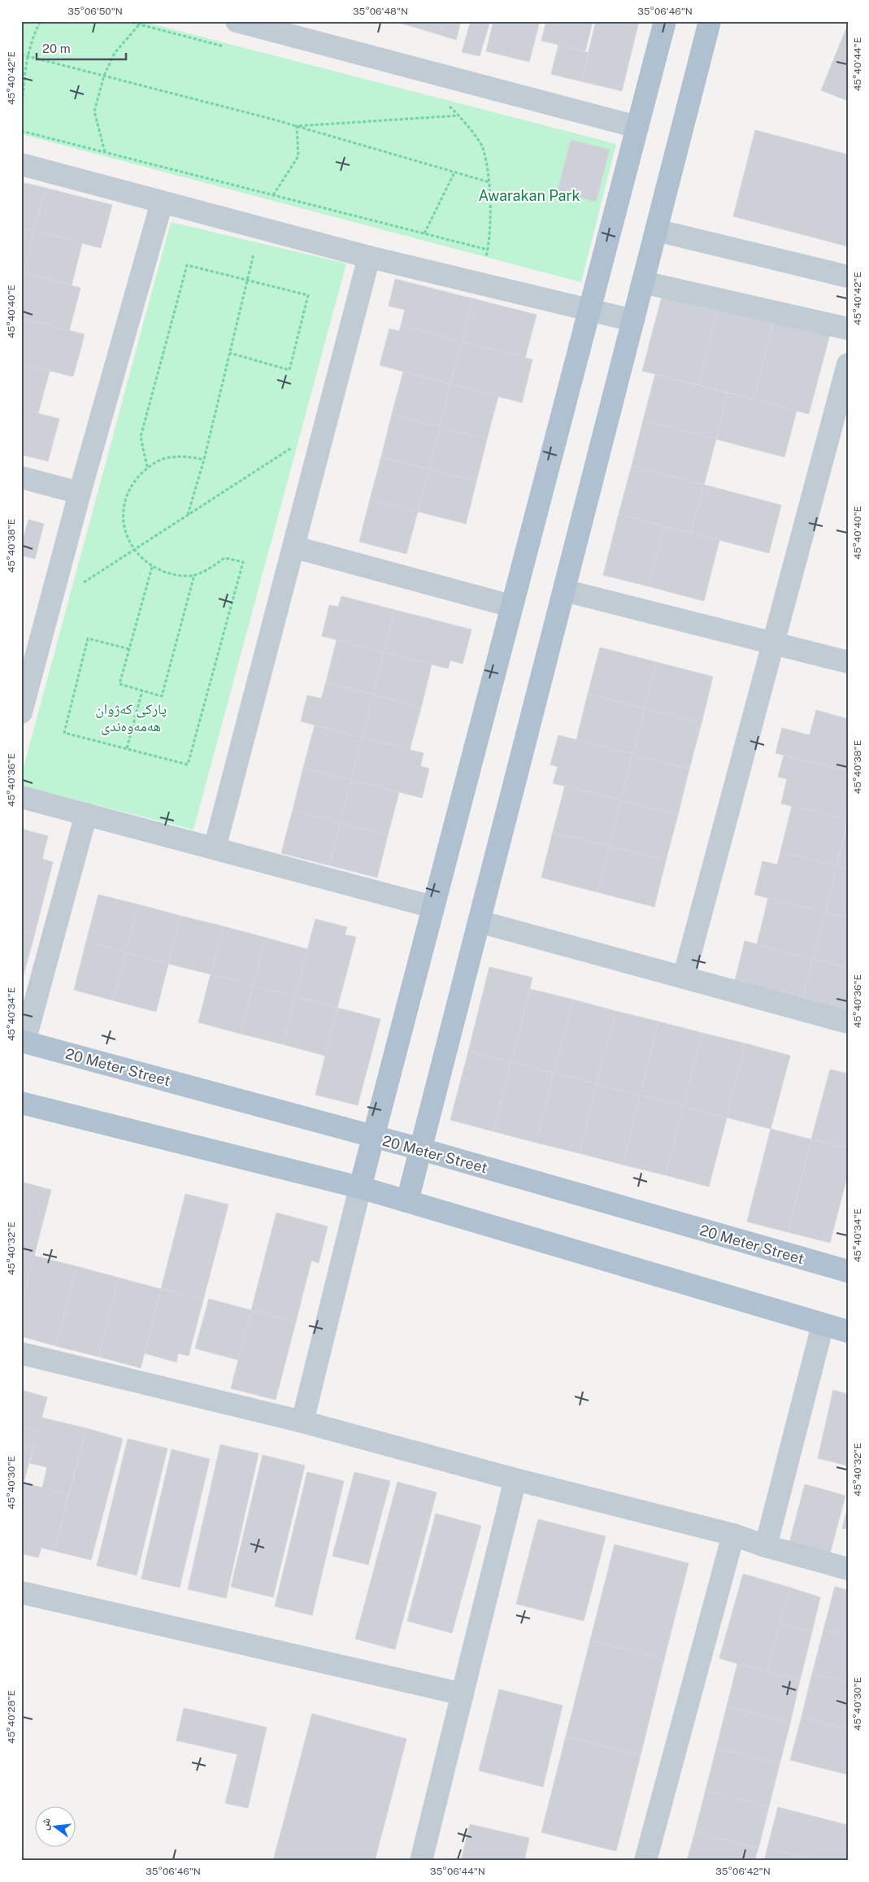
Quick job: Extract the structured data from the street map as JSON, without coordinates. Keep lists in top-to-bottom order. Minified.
{"streets":{"main road":["20 Meter Street"]},"parks":["Awarakan Park","پارکی کەژوان هەمەوەندی"],"scale_bar":"20 m","north":"left","coordinates":["35°06'50\"N","35°06'48\"N","35°06'46\"N","45°40'44\"E","45°40'42\"E","45°40'40\"E","45°40'38\"E","45°40'36\"E","45°40'34\"E","45°40'32\"E","45°40'30\"E","45°40'28\"E","35°06'44\"N","35°06'42\"N"]}
